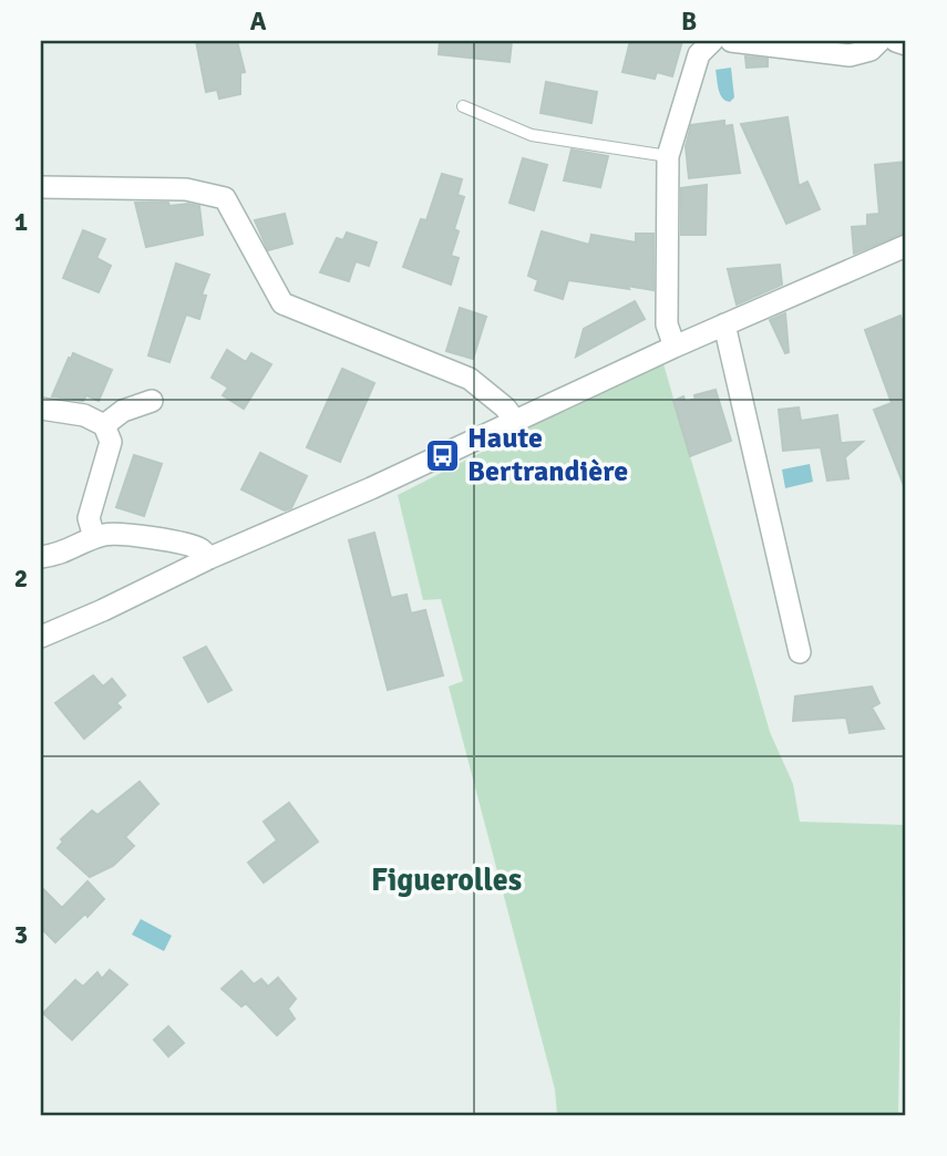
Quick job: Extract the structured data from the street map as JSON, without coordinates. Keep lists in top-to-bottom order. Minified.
{"districts":["Figuerolles"],"places":{"bus stop":["Haute Bertrandière"]},"grid":{"columns":["A","B"],"rows":["1","2","3"]}}
